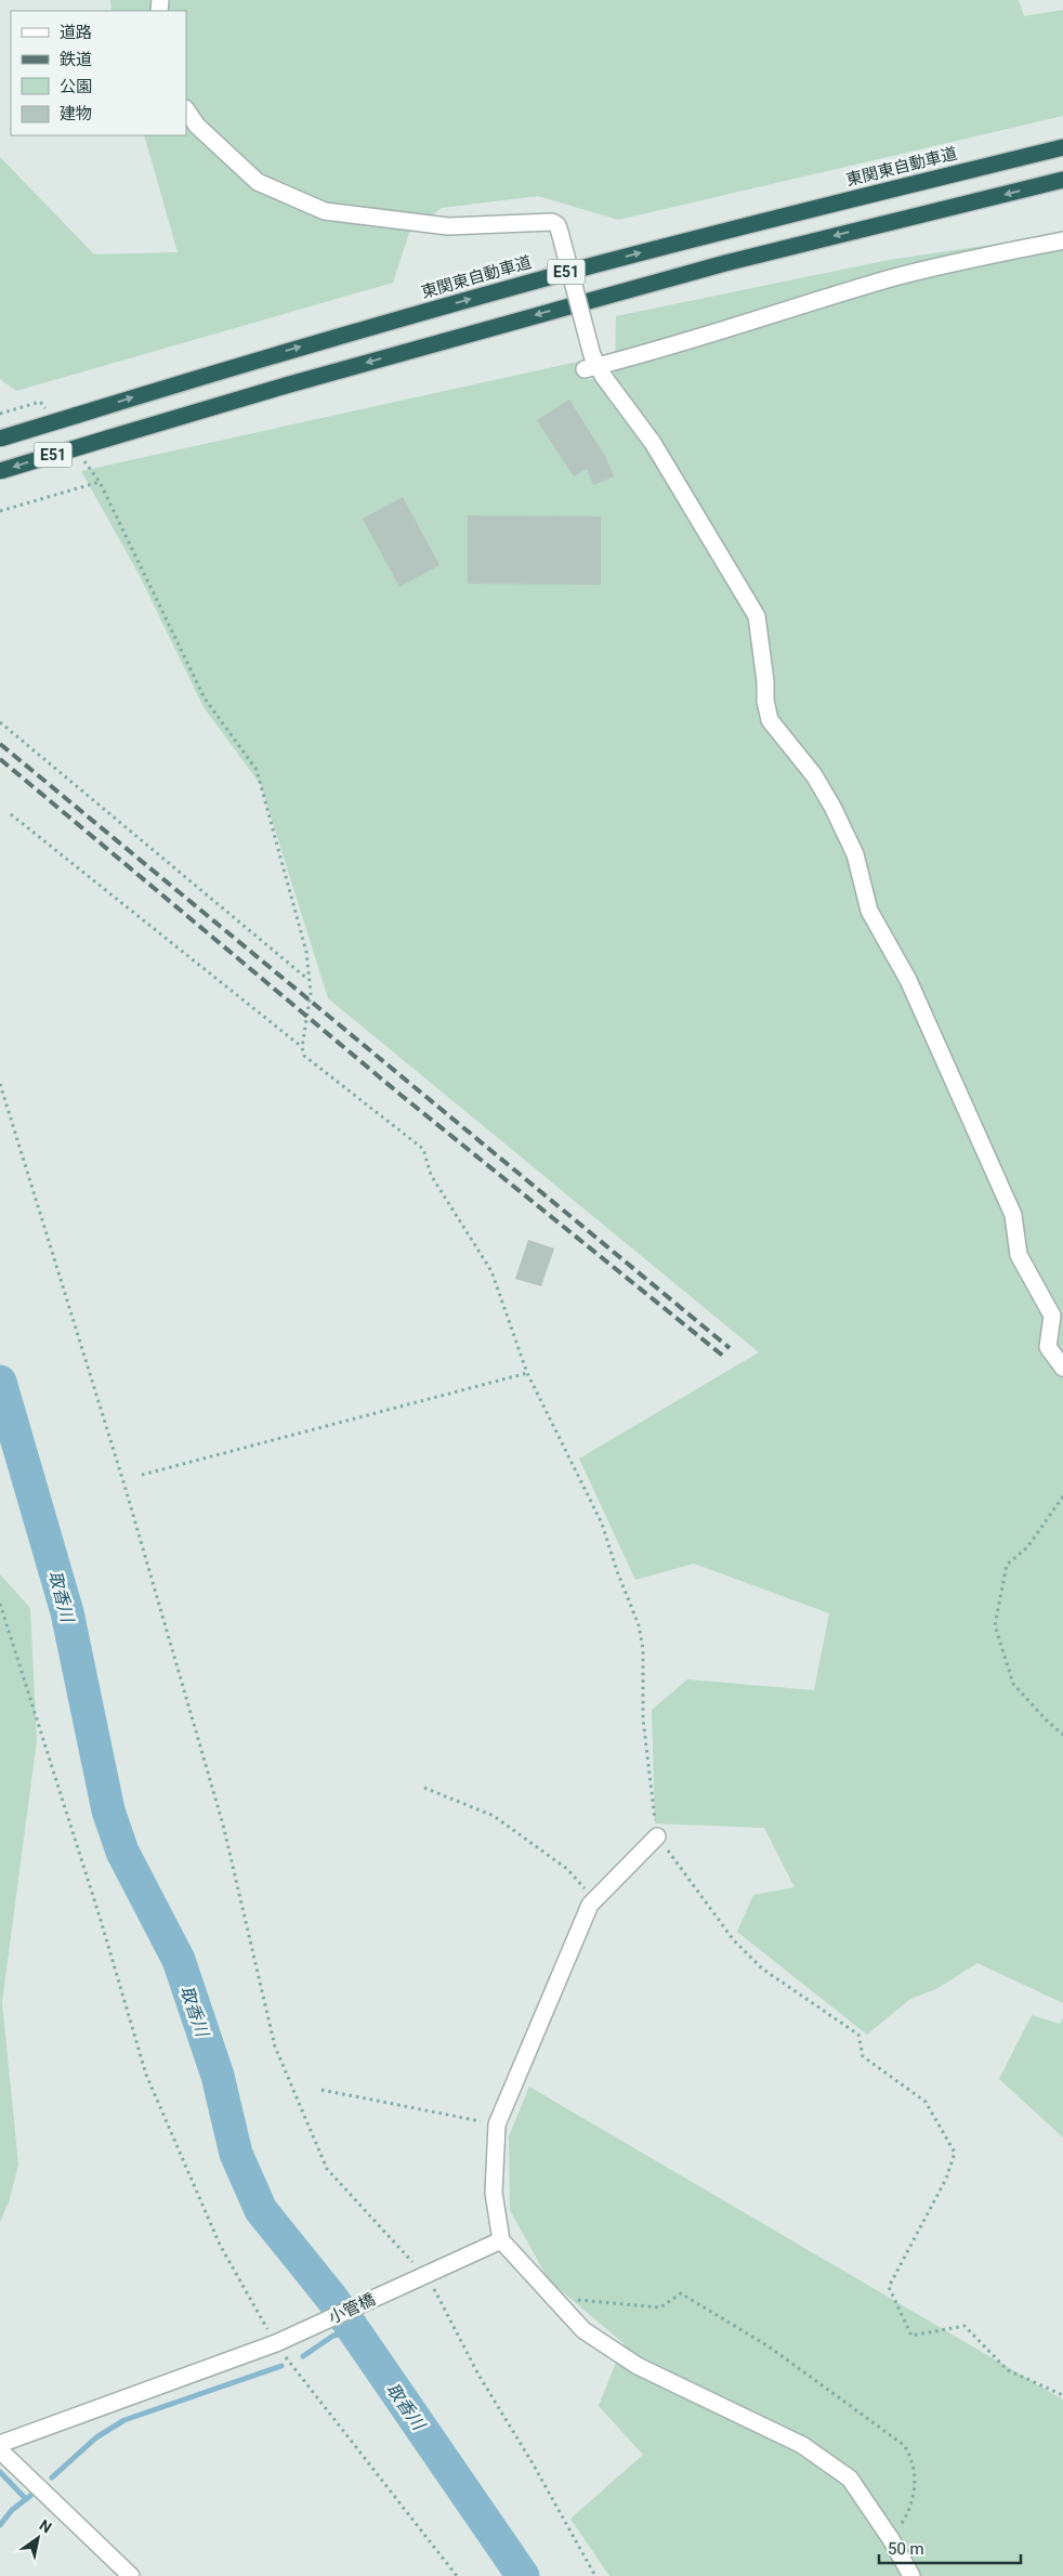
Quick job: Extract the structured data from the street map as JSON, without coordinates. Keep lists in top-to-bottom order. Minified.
{"streets":{"highway":["東関東自動車道","E51"],"street":["小管橋"]},"water":["取香川"],"legend":["道路","鉄道","公園","建物"],"scale_bar":"50 m","north":"top right"}
